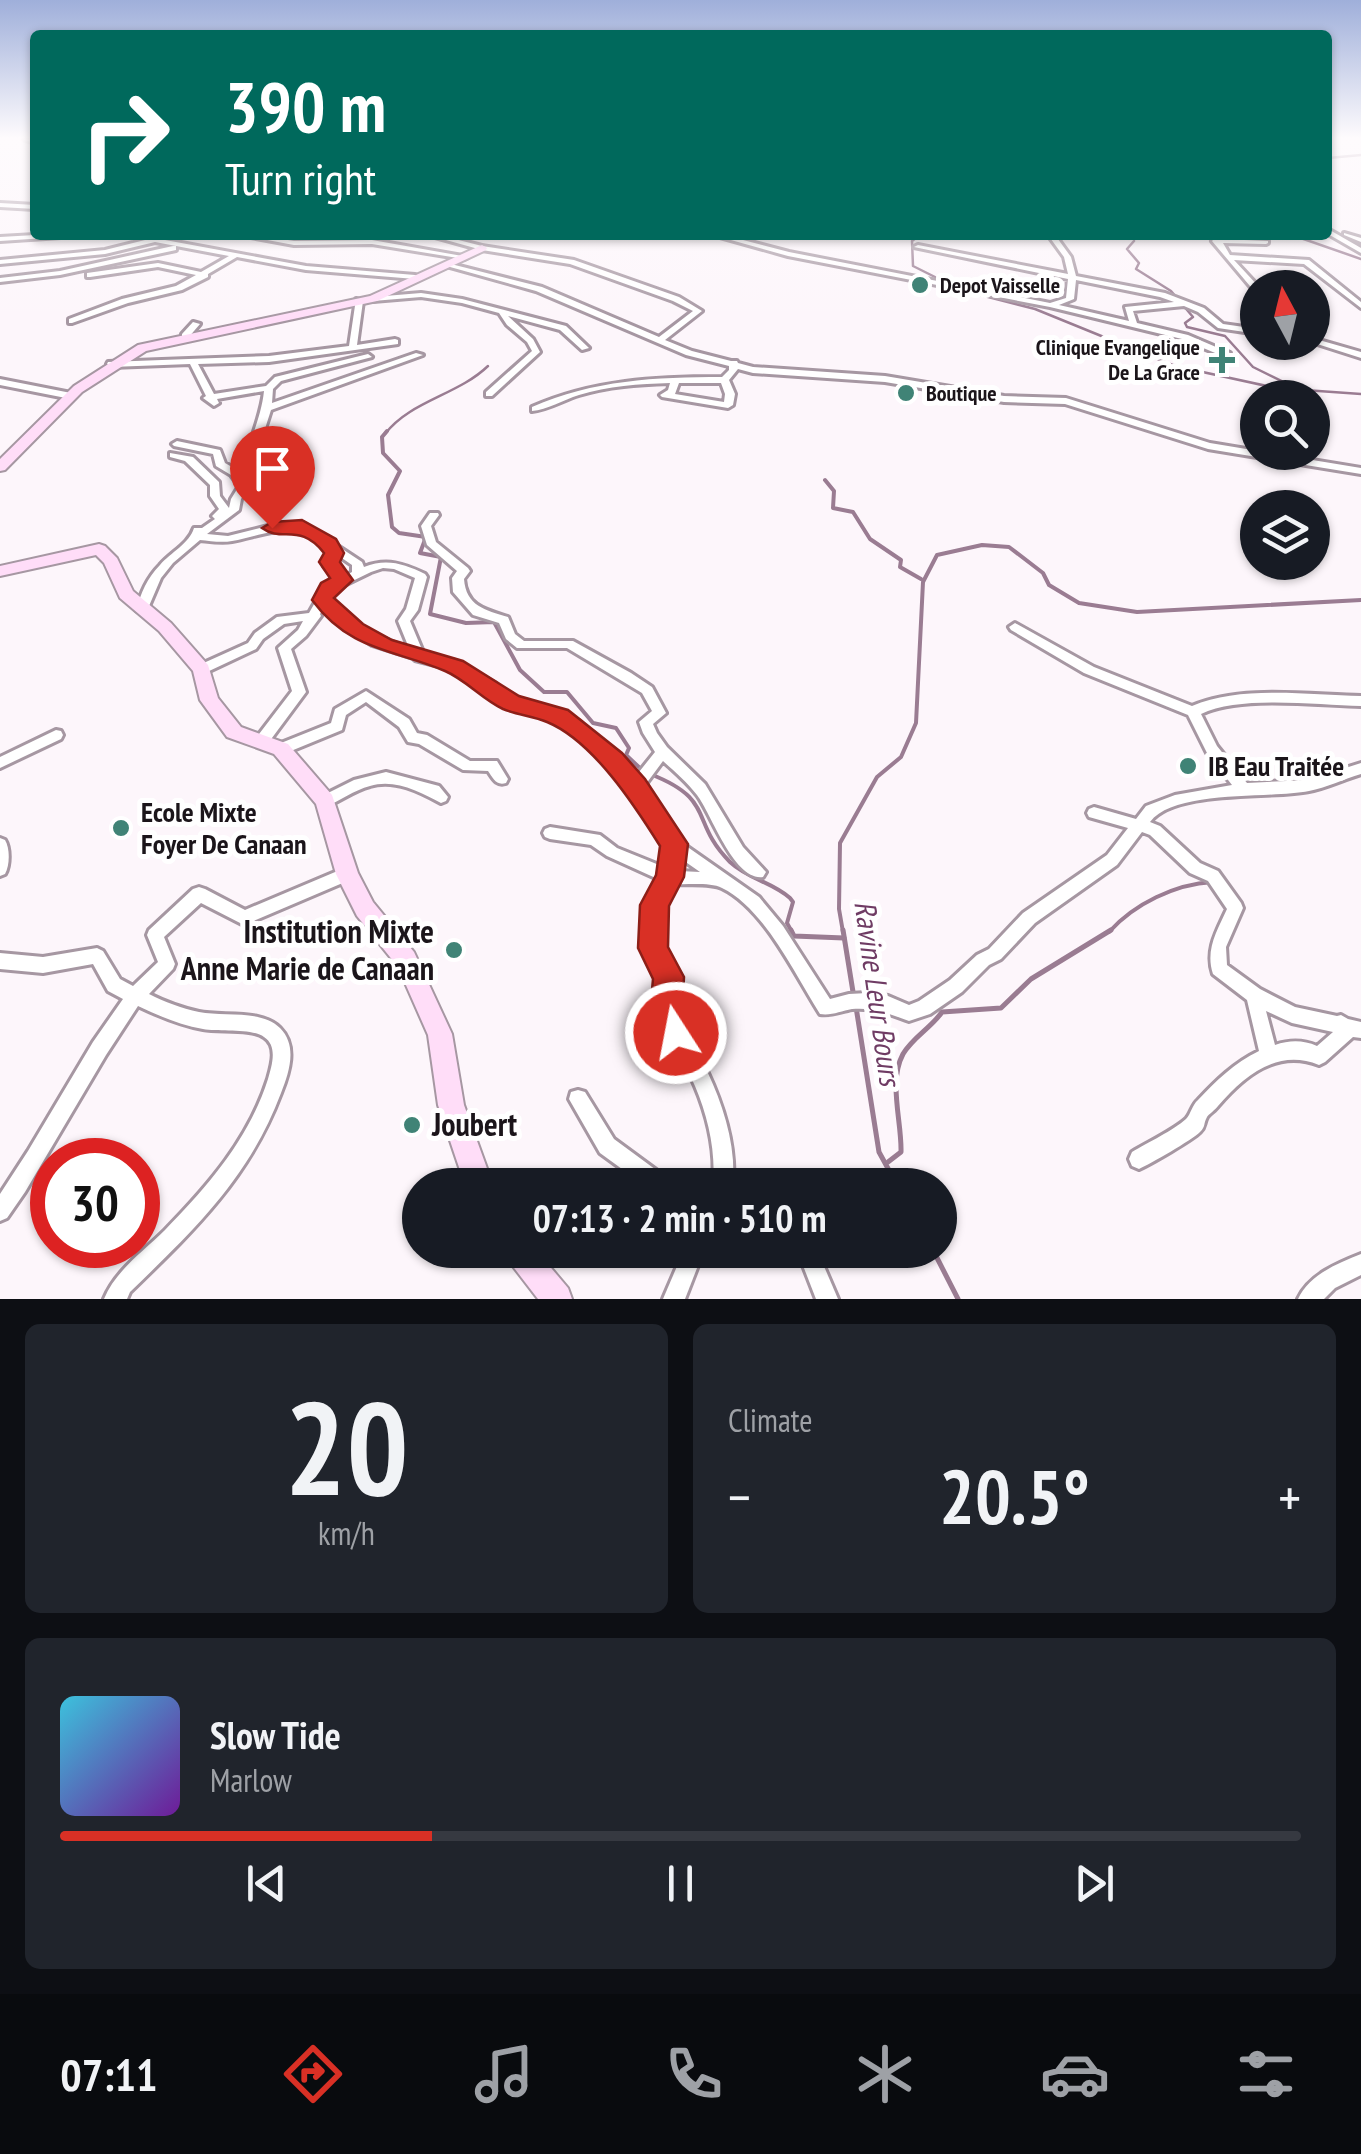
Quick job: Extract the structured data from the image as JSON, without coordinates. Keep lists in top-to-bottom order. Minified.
{"water":["Ravine Leur Bours"],"places":{"other":["Depot Vaisselle","Boutique","IB Eau Traitée","Ecole Mixte Foyer De Canaan","Institution Mixte Anne Marie de Canaan","Joubert"],"health":["Clinique Evangelique De La Grace"]},"north":"top","page":{"turn":["390 m","Turn right"],"limit":"30","trip":"07:13 · 2 min · 510 m","tile":[["20","km/h"],"Climate"],"heat":["−","20.5°","+"],"song":["Slow Tide","Marlow"],"tabs":"07:11"}}
